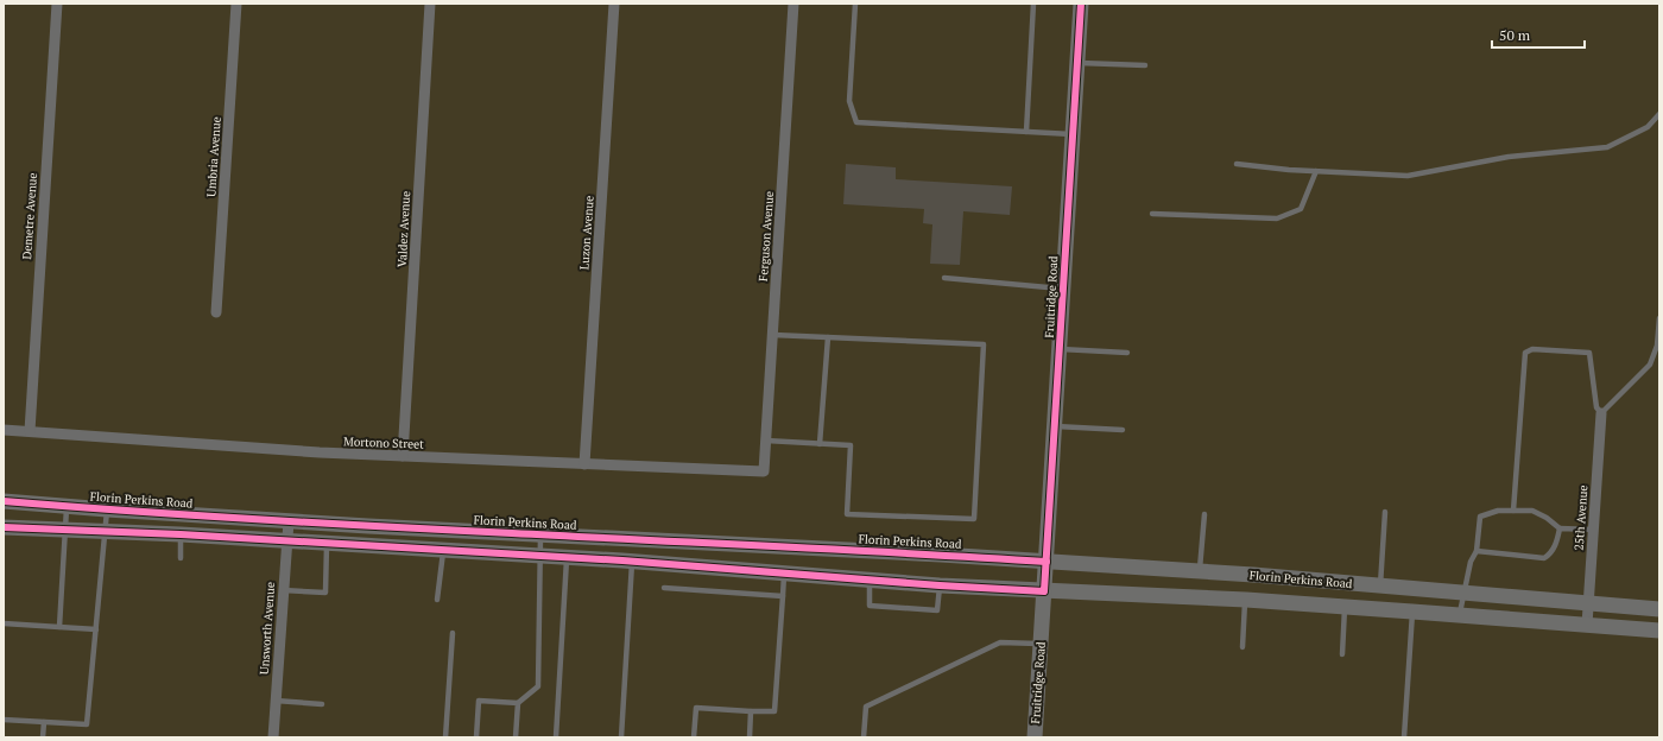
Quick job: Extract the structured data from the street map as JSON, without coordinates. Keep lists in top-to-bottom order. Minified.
{"streets":{"main road":["Fruitridge Road","Florin Perkins Road"],"street":["Umbria Avenue","Demetre Avenue","Valdez Avenue","Luzon Avenue","Ferguson Avenue","Mortono Street","25th Avenue","Unsworth Avenue"]},"crossings":[["Demetre Avenue","Mortono Street"],["Valdez Avenue","Mortono Street"],["Luzon Avenue","Mortono Street"],["Ferguson Avenue","Mortono Street"],["Fruitridge Road","Florin Perkins Road"],["Florin Perkins Road","25th Avenue"],["Florin Perkins Road","Unsworth Avenue"]],"scale_bar":"50 m"}
